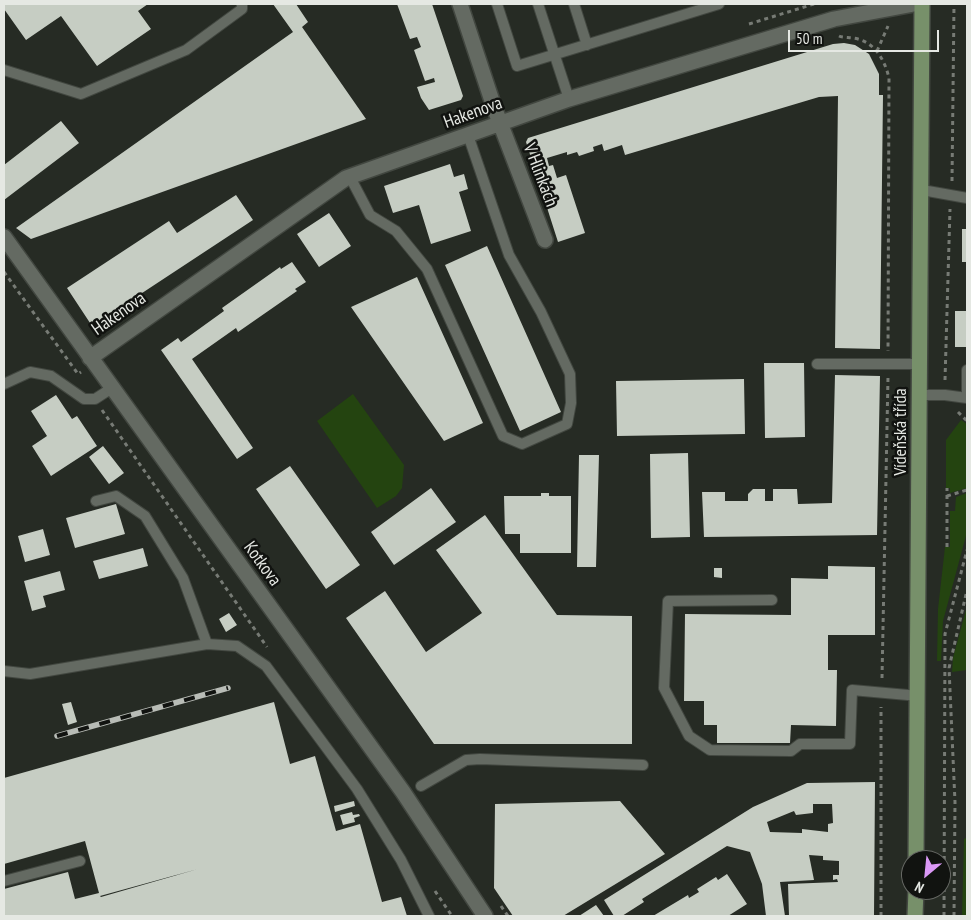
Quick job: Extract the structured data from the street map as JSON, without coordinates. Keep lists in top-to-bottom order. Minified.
{"streets":{"main road":["Vídeňská třída"],"street":["Hakenova","V Hlinkách","Kotkova"]},"crossings":[["Hakenova","V Hlinkách"],["Hakenova","Kotkova"]],"scale_bar":"50 m","north":"bottom left"}
